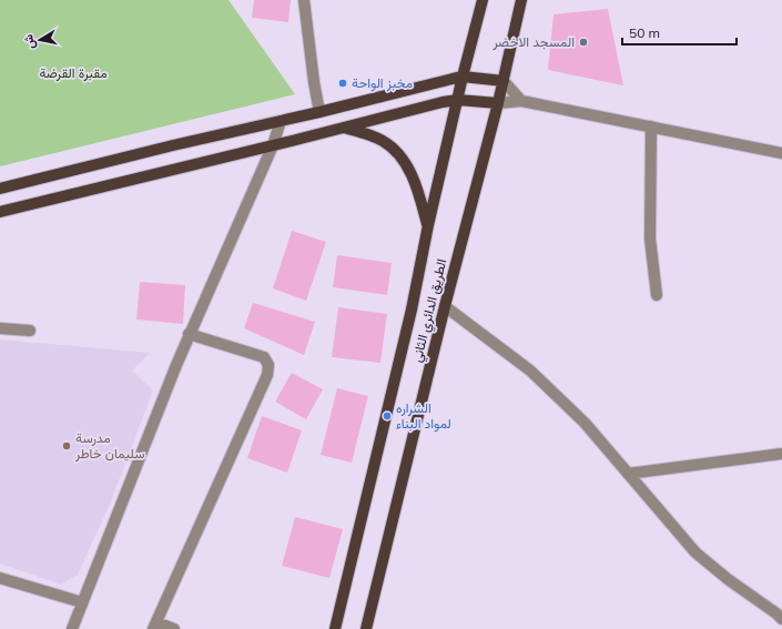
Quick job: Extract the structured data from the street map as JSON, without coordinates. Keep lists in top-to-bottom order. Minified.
{"streets":{"main road":["الطريق الدائري الثاني"]},"parks":["مقبرة القرضة"],"places":["المسجد الاخضر","مخبز الواحة","الشراره لمواد البناء","مدرسة سليمان خاطر"],"scale_bar":"50 m","north":"left"}
